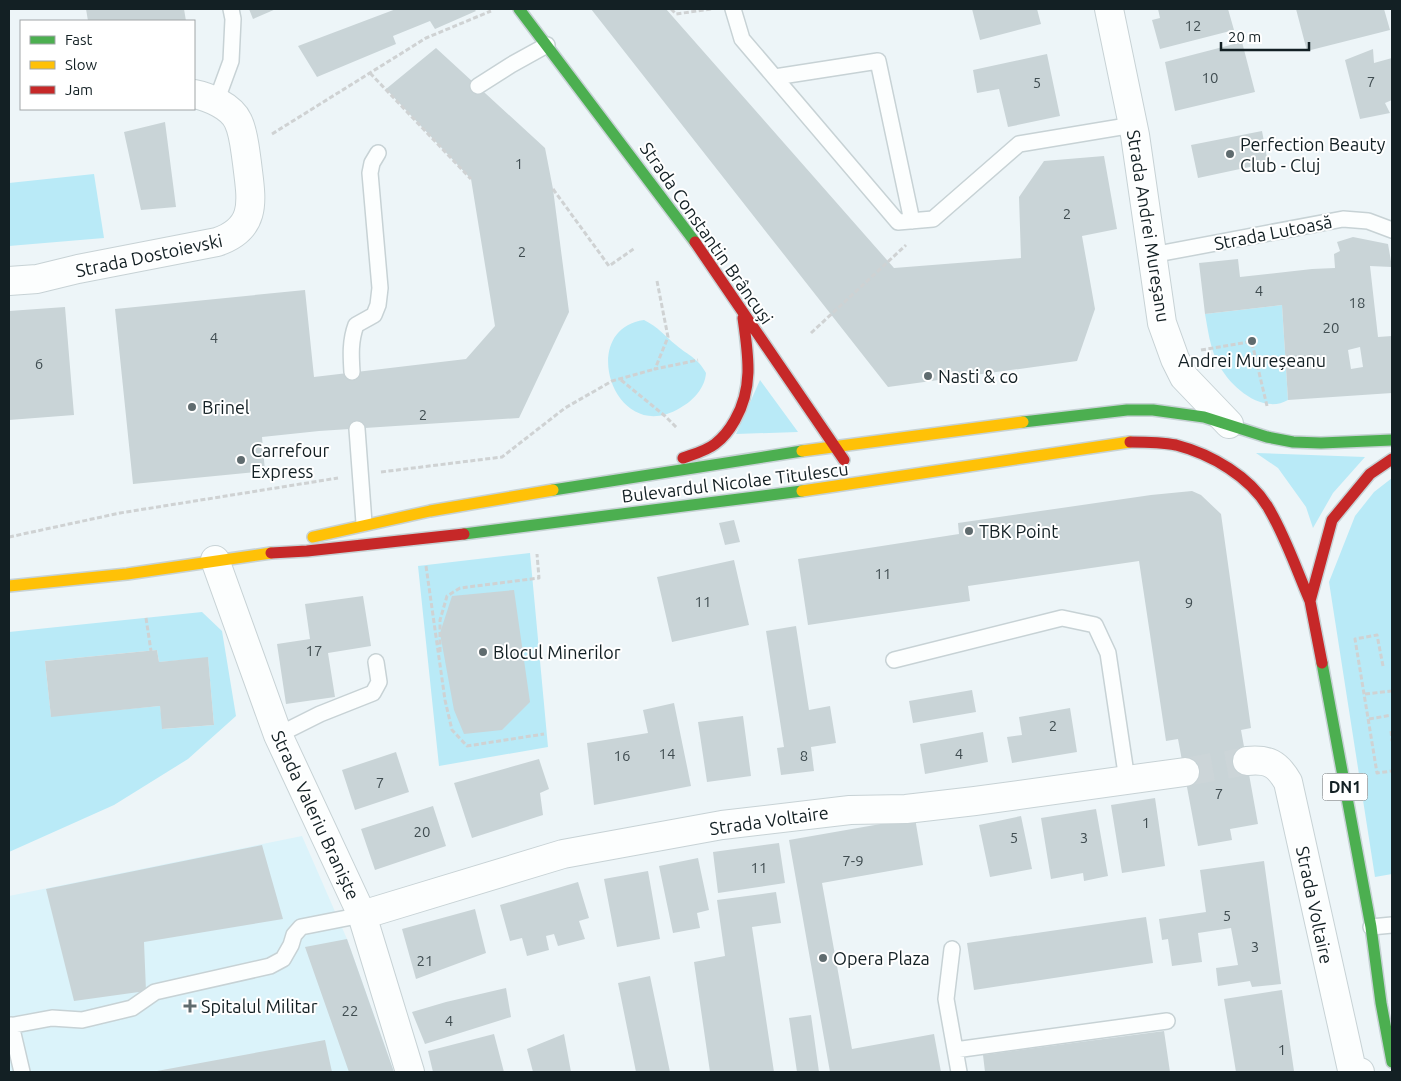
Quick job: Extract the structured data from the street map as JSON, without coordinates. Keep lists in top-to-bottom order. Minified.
{"streets":{"main road":["Strada Constantin Brâncuși","Bulevardul Nicolae Titulescu","DN1"],"street":["Strada Andrei Mureșanu","Strada Dostoievski","Strada Valeriu Braniște","Strada Voltaire"],"lane":["Strada Lutoasă"]},"crossings":[["Strada Andrei Mureșanu","Strada Lutoasă"],["Strada Andrei Mureșanu","Bulevardul Nicolae Titulescu"],["Strada Constantin Brâncuși","Bulevardul Nicolae Titulescu"],["Bulevardul Nicolae Titulescu","DN1"],["Bulevardul Nicolae Titulescu","Strada Valeriu Braniște"],["Strada Valeriu Braniște","Strada Voltaire"]],"places":{"other":["Perfection Beauty Club - Cluj","Andrei Mureșeanu","Nasti & co","Brinel","Carrefour Express","TBK Point","Blocul Minerilor","Opera Plaza"],"health":["Spitalul Militar"]},"house_numbers":["12","10","7","5","1","2","2","4","18","20","4","6","2","11","11","9","17","2","14","4","16","8","7","7","1","20","5","3","7-9","11","5","3","21","22","4","1"],"legend":["Fast","Slow","Jam"],"scale_bar":"20 m"}
